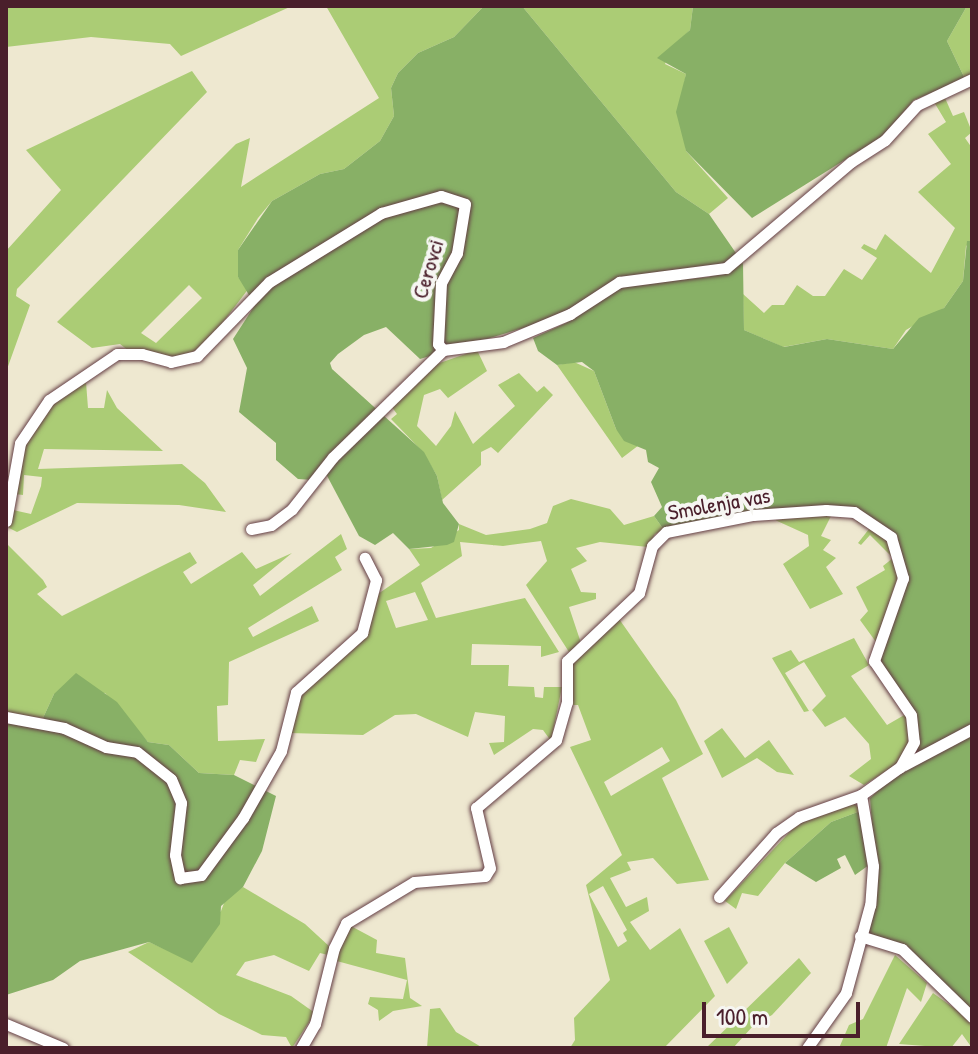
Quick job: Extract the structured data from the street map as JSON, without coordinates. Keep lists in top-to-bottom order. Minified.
{"streets":{"street":["Cerovci","Smolenja vas"]},"scale_bar":"100 m"}
